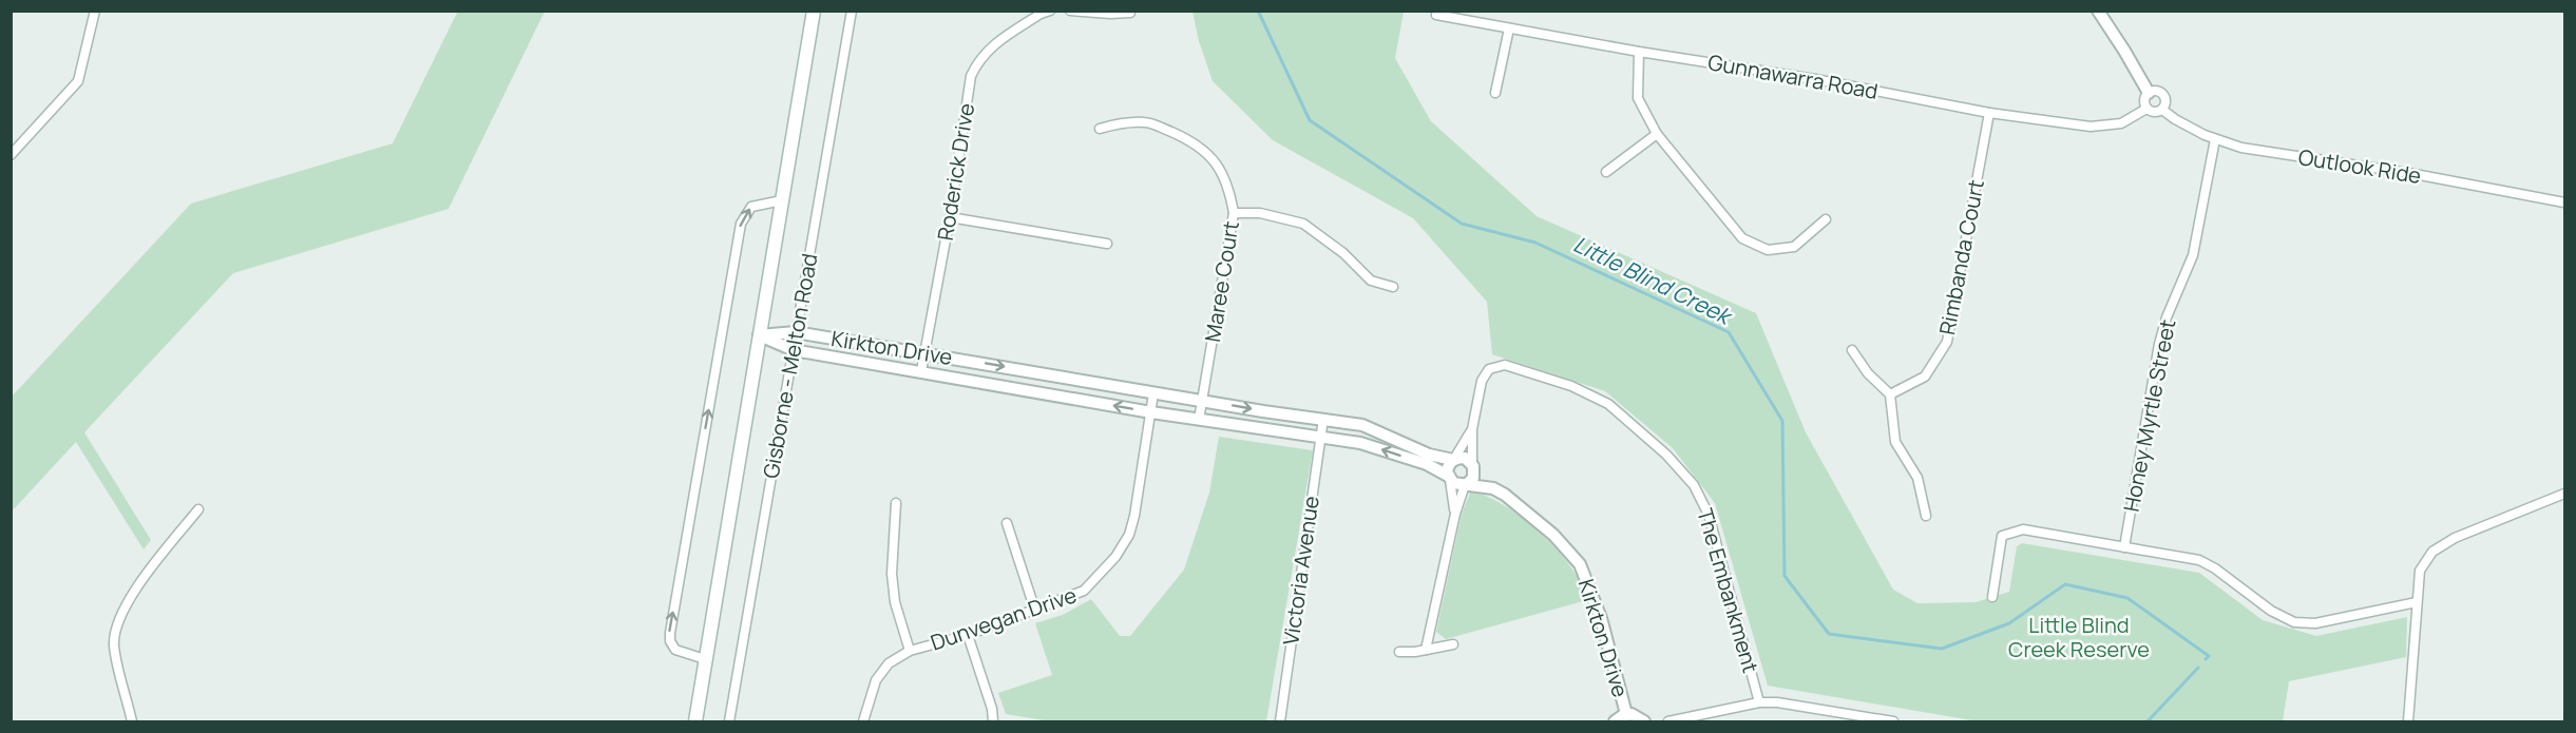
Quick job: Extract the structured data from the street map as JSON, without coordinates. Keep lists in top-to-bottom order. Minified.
{"streets":{"main road":["Gisborne - Melton Road"],"street":["Gunnawarra Road","Outlook Ride","Roderick Drive","Rimbanda Court","Maree Court","Kirkton Drive","Honey Myrtle Street","Victoria Avenue","The Embankment","Dunvegan Drive"]},"crossings":[["Gunnawarra Road","Outlook Ride"],["Gunnawarra Road","Rimbanda Court"],["Outlook Ride","Honey Myrtle Street"],["Roderick Drive","Kirkton Drive"],["Maree Court","Kirkton Drive"],["Kirkton Drive","Gisborne - Melton Road"],["Kirkton Drive","Victoria Avenue"],["Kirkton Drive","The Embankment"],["Kirkton Drive","Dunvegan Drive"]],"water":["Little Blind Creek"],"parks":["Little Blind Creek Reserve"]}
